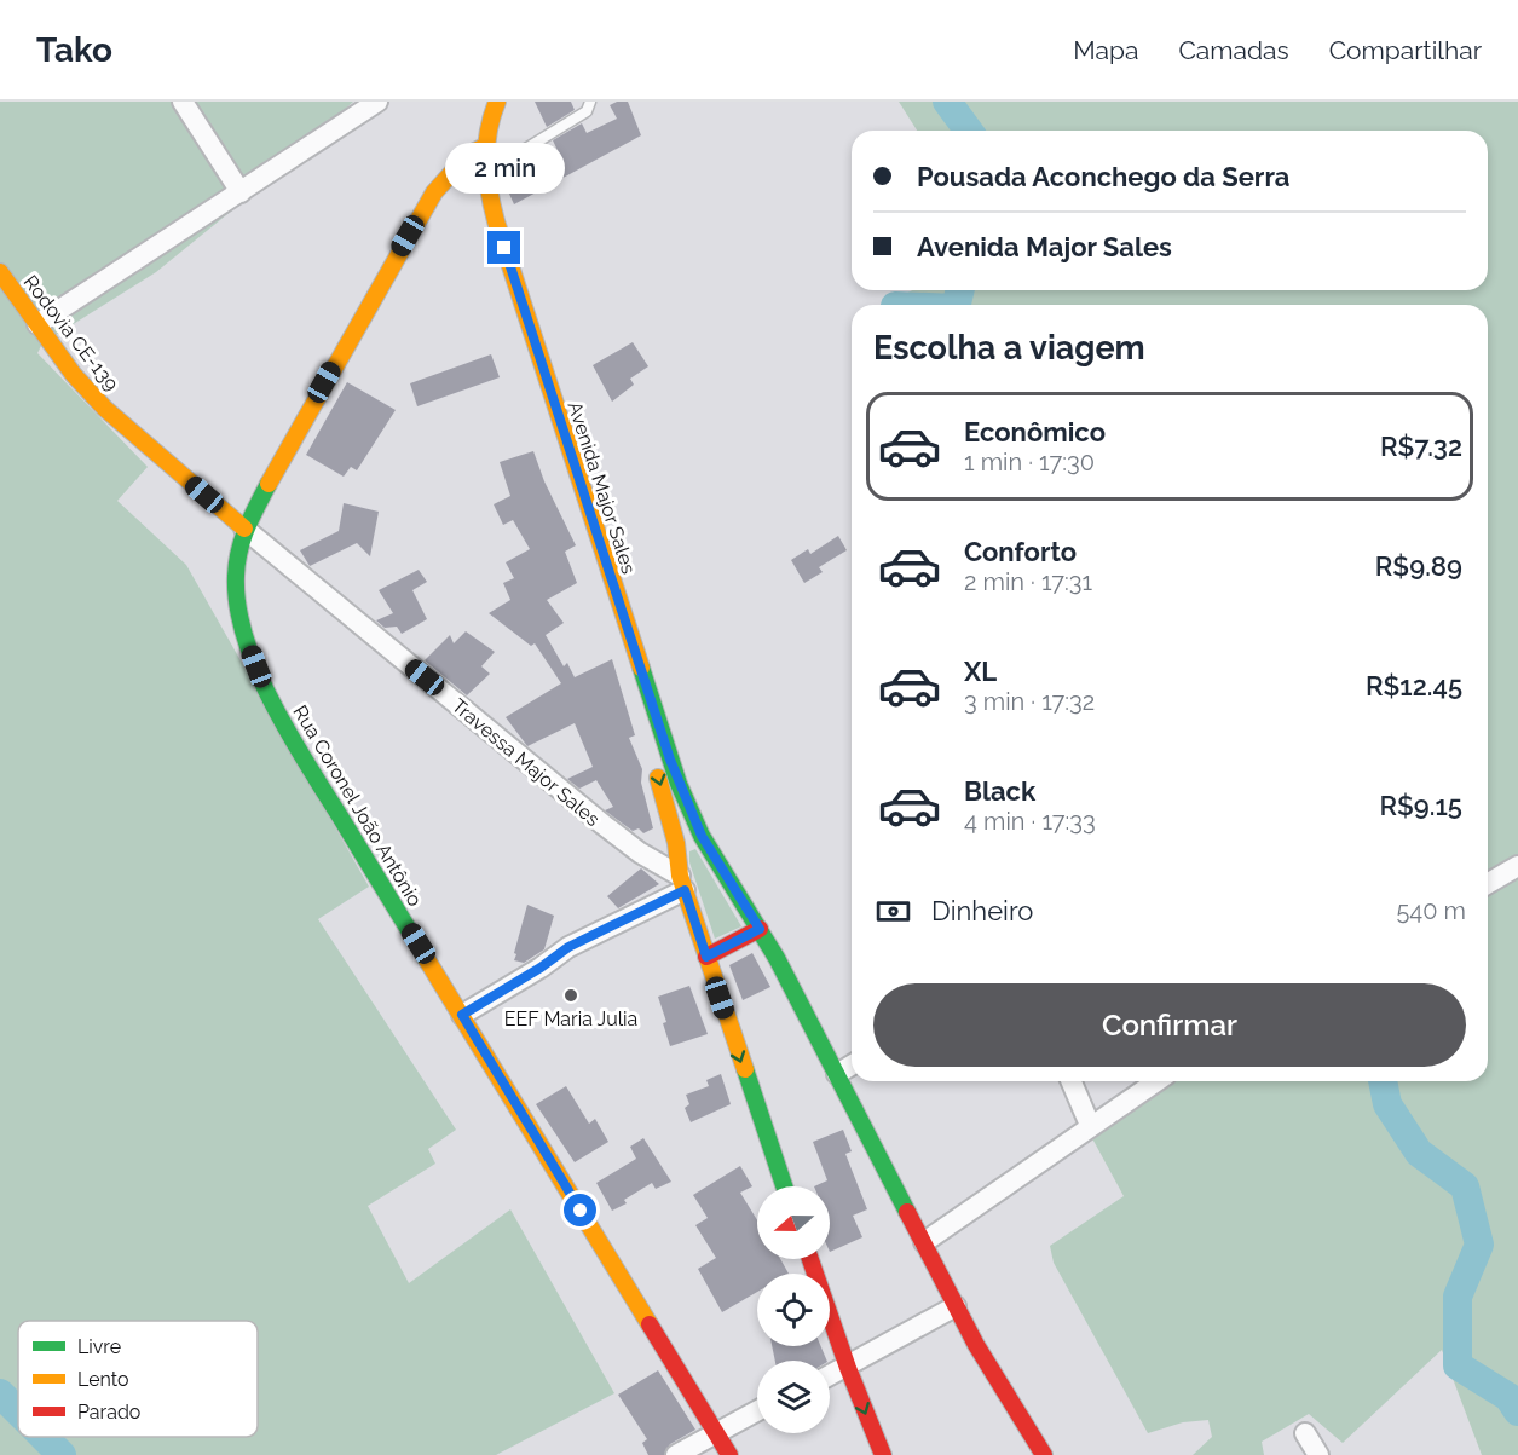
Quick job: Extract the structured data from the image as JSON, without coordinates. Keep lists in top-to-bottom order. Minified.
{"streets":{"main road":["Rodovia CE-139","Avenida Major Sales","Rua Coronel João Antônio"],"street":["Travessa Major Sales"]},"crossings":[["Rodovia CE-139","Travessa Major Sales"],["Rodovia CE-139","Rua Coronel João Antônio"],["Avenida Major Sales","Travessa Major Sales"],["Avenida Major Sales","Rua Coronel João Antônio"],["Travessa Major Sales","Rua Coronel João Antônio"]],"places":["EEF Maria Julia"],"legend":["Livre","Lento","Parado"],"north":"left","page":{"header":"Tako","nav":["Mapa","Camadas","Compartilhar"],"banner":["Pousada Aconchego da Serra","Avenida Major Sales"],"bubble":"2 min","heading":"Escolha a viagem","list":[{"name":"Econômico","note":"1 min · 17:30","value":"R$7.32"},{"name":"Conforto","note":"2 min · 17:31","value":"R$9.89"},{"name":"XL","note":"3 min · 17:32","value":"R$12.45"},{"name":"Black","note":"4 min · 17:33","value":"R$9.15"}],"pay":["Dinheiro","540 m"],"buttons":"Confirmar"}}
